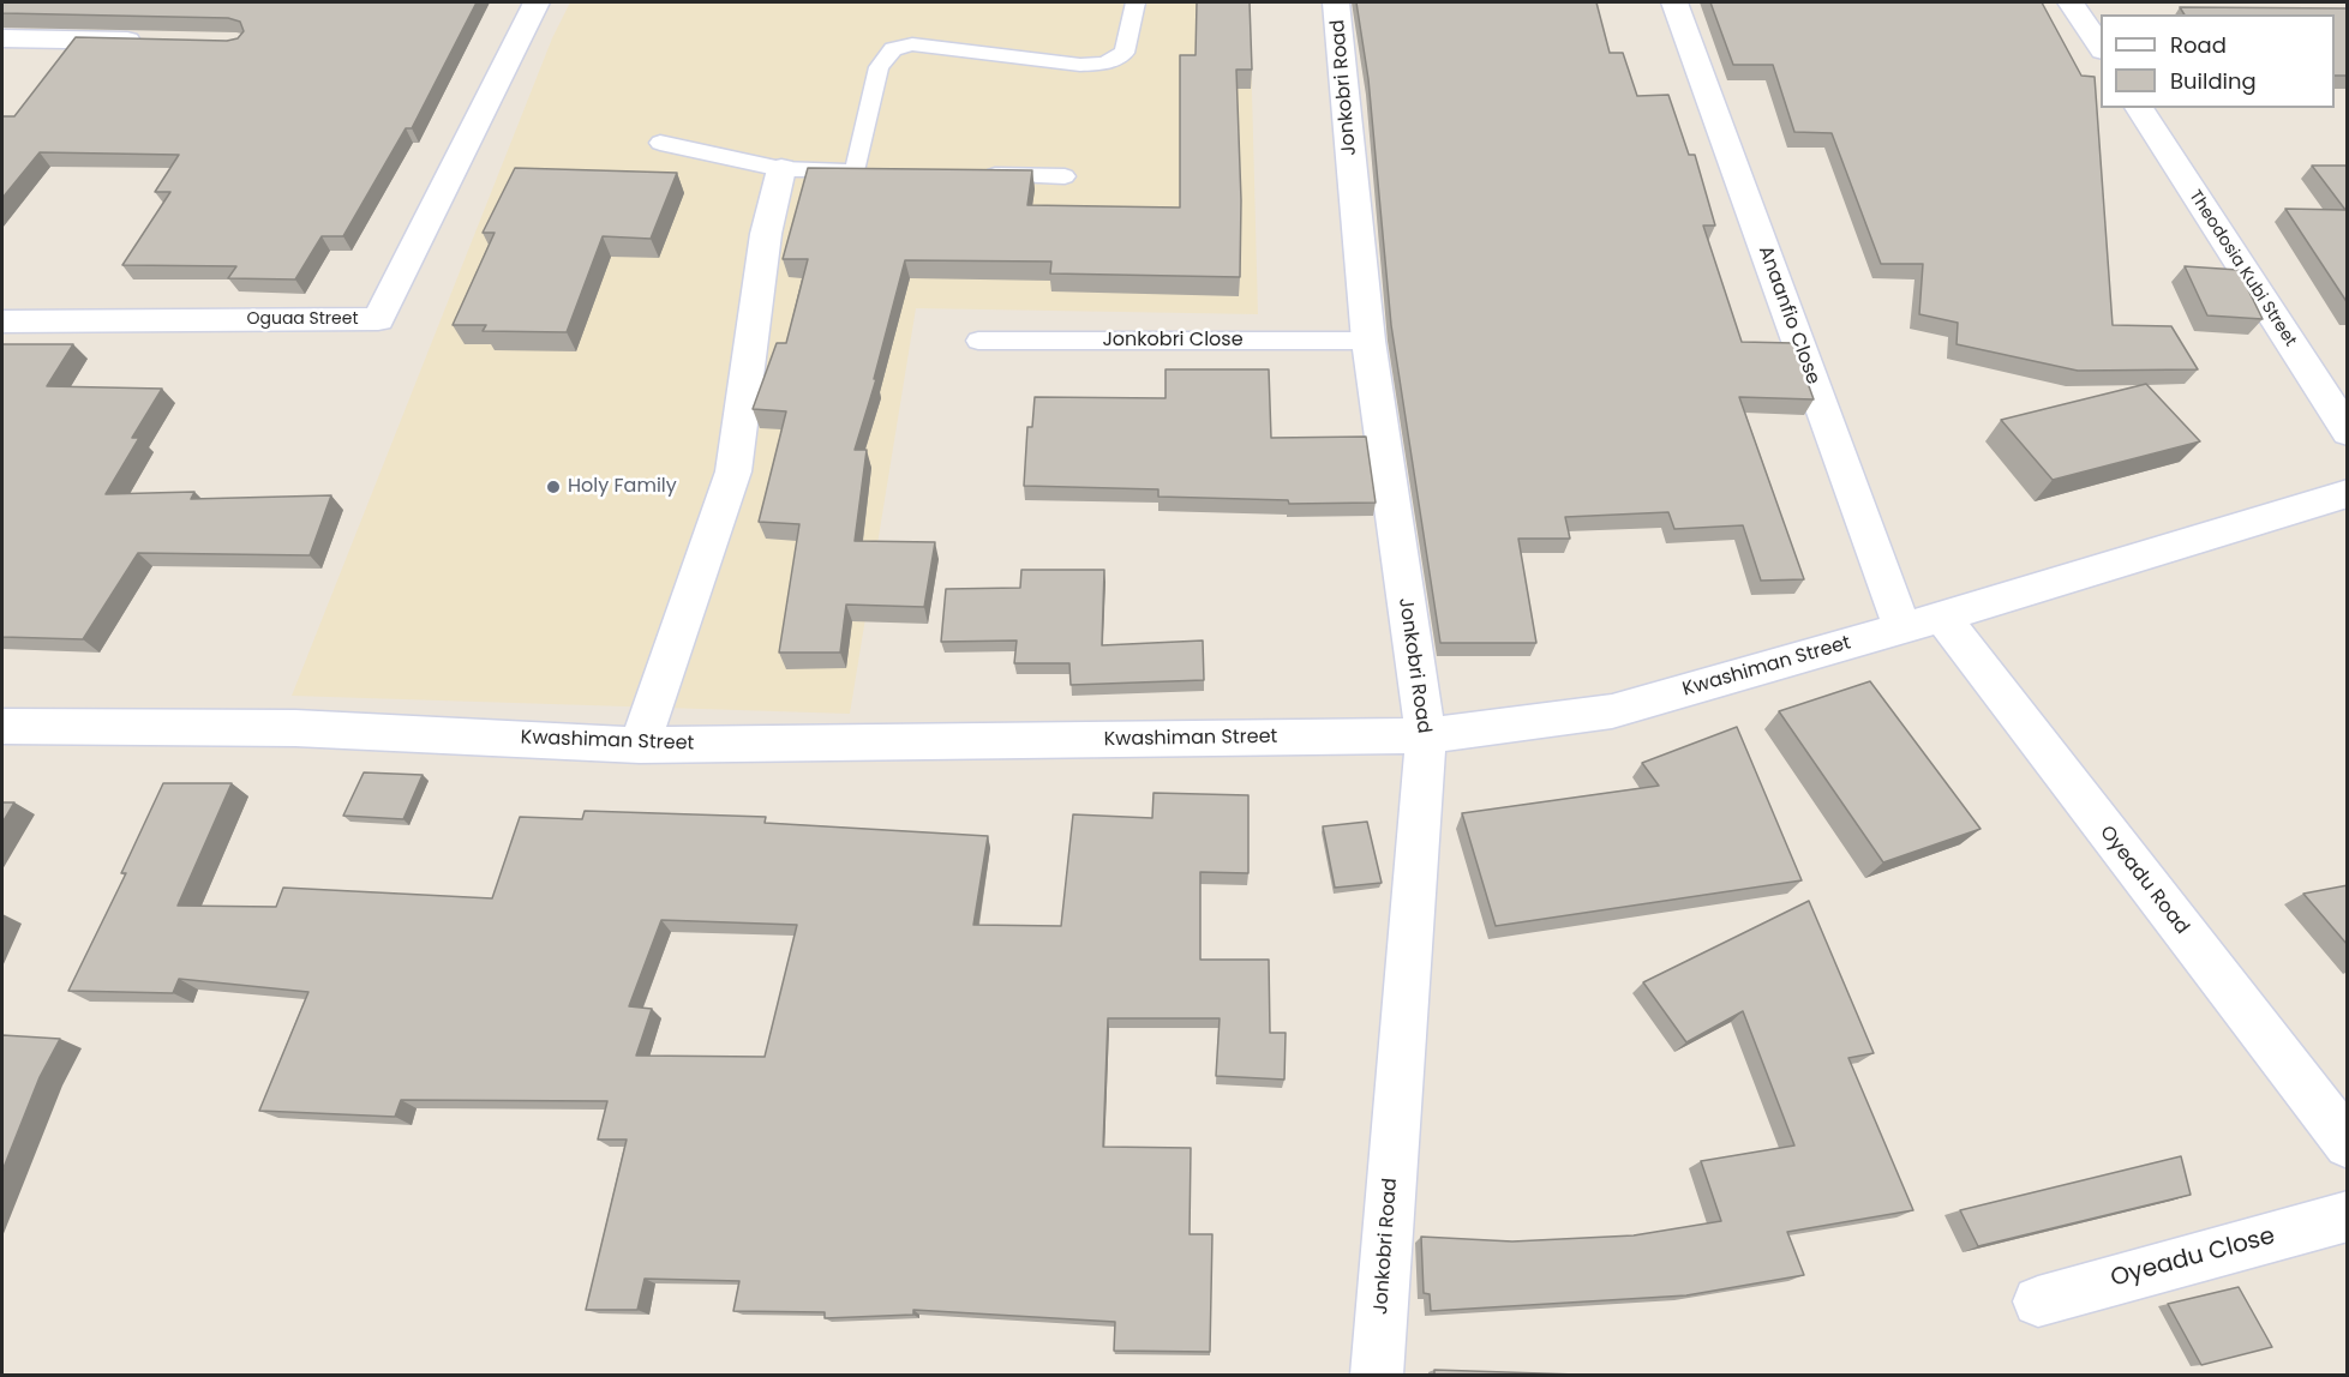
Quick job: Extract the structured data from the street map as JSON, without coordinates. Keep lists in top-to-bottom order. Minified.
{"streets":{"street":["Jonkobri Road","Theodosia Kubi Street","Anaanfio Close","Oguaa Street","Kwashiman Street","Oyeadu Road","Oyeadu Close"],"lane":["Jonkobri Close"]},"crossings":[["Jonkobri Road","Jonkobri Close"],["Jonkobri Road","Kwashiman Street"],["Anaanfio Close","Kwashiman Street"],["Anaanfio Close","Oyeadu Road"],["Kwashiman Street","Oyeadu Road"]],"places":["Holy Family"],"legend":["Road","Building"]}
